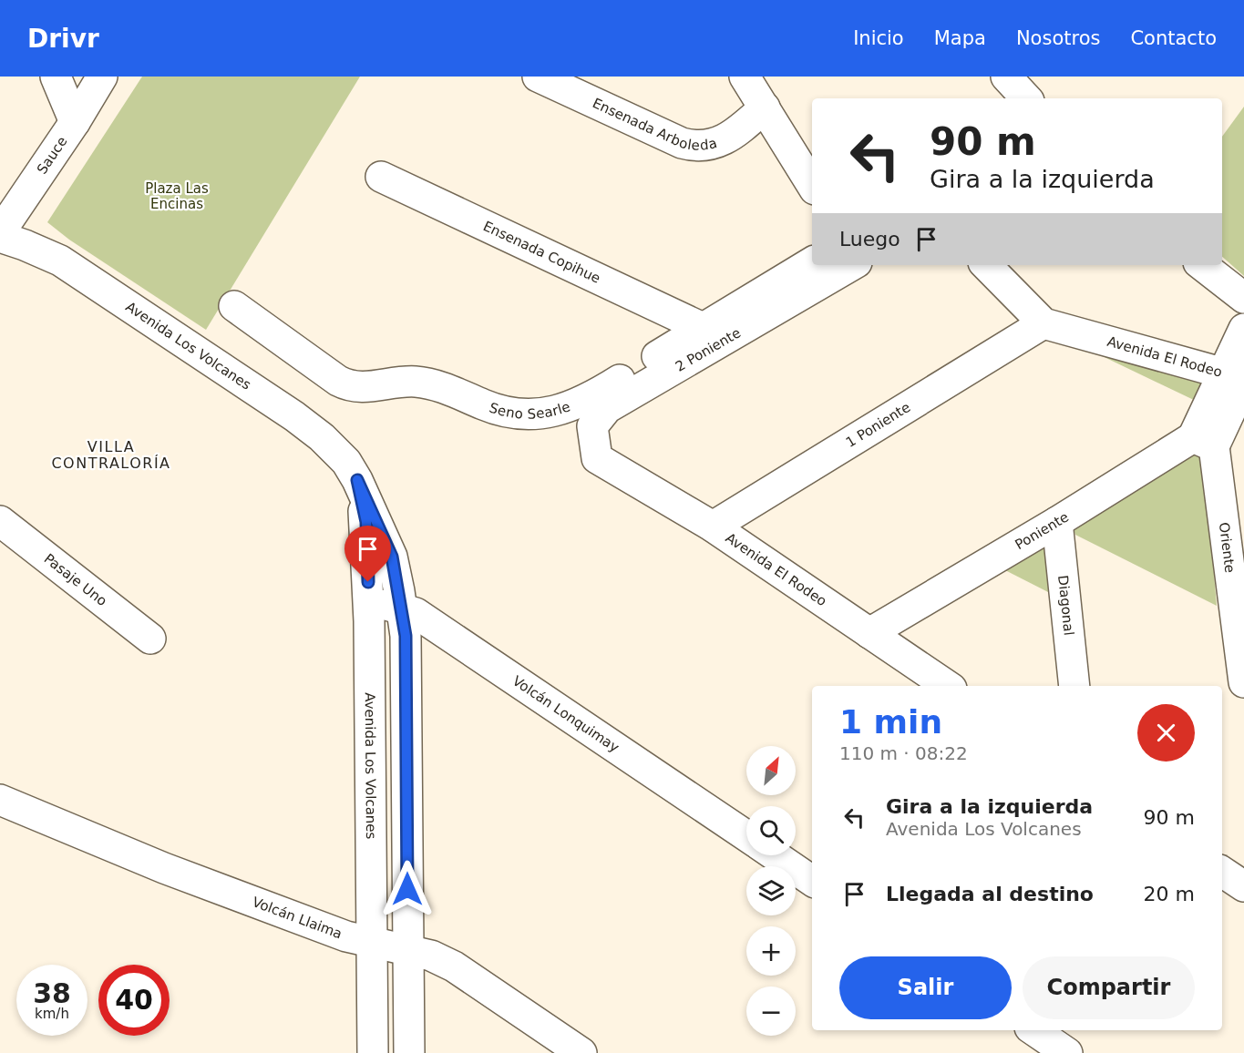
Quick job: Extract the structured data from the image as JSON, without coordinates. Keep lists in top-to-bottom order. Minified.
{"streets":{"street":["Ensenada Arboleda","Sauce","Ensenada Copihue","Avenida Los Volcanes","2 Poniente","Avenida El Rodeo","Seno Searle","1 Poniente","Poniente","Oriente","Pasaje Uno","Diagonal","Volcán Lonquimay","Volcán Llaima"]},"crossings":[["Ensenada Copihue","Seno Searle"],["Avenida Los Volcanes","Volcán Lonquimay"],["Avenida Los Volcanes","Volcán Llaima"],["2 Poniente","Avenida El Rodeo"],["Avenida El Rodeo","1 Poniente"],["Avenida El Rodeo","Poniente"],["Poniente","Oriente"],["Poniente","Diagonal"]],"districts":["VILLA CONTRALORÍA"],"parks":["Plaza Las Encinas"],"north":"top right","page":{"header":"Drivr","nav":["Inicio","Mapa","Nosotros","Contacto"],"turn":["90 m","Gira a la izquierda"],"then":"Luego","heading":["1 min","110 m · 08:22"],"map_buttons":["+","−"],"list":[{"name":"Gira a la izquierda","note":"Avenida Los Volcanes","value":"90 m"},{"name":"Llegada al destino","value":"20 m"}],"buttons":["Salir","Compartir"],"speed":"38 km/h","limit":"40"}}
